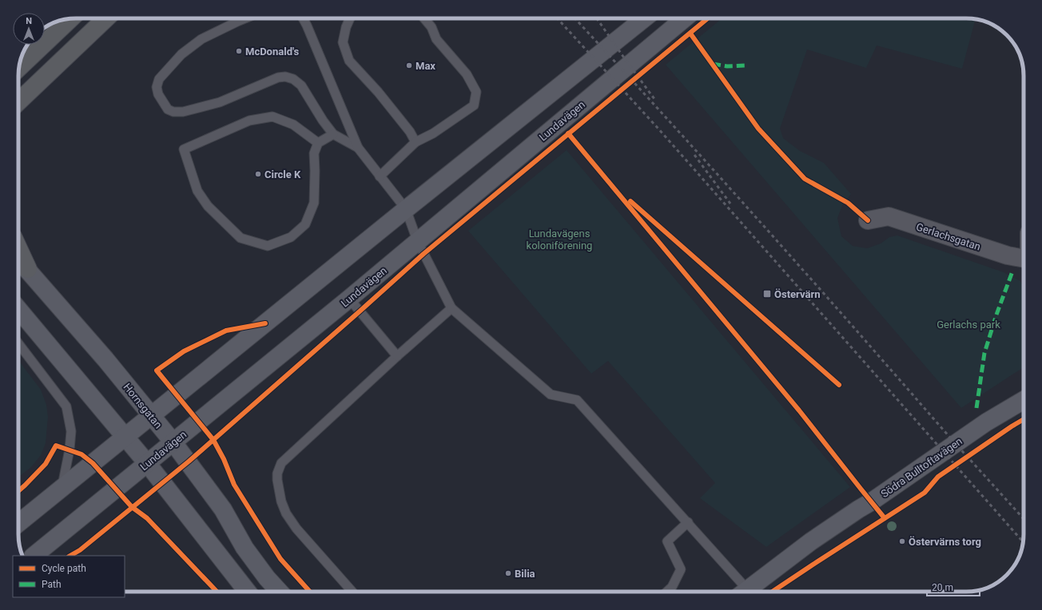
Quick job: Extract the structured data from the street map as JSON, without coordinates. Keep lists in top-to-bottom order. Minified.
{"streets":{"main road":["Lundavägen","Hornsgatan","Södra Bulltoftavägen"],"street":["Gerlachsgatan"]},"crossings":[["Lundavägen","Hornsgatan"]],"parks":["Lundavägens koloniförening","Gerlachs park"],"places":{"other":["McDonald's","Max","Circle K","Östervärns torg","Bilia"],"transit":["Östervärn"]},"legend":["Cycle path","Path"],"scale_bar":"20 m","north":"top"}
